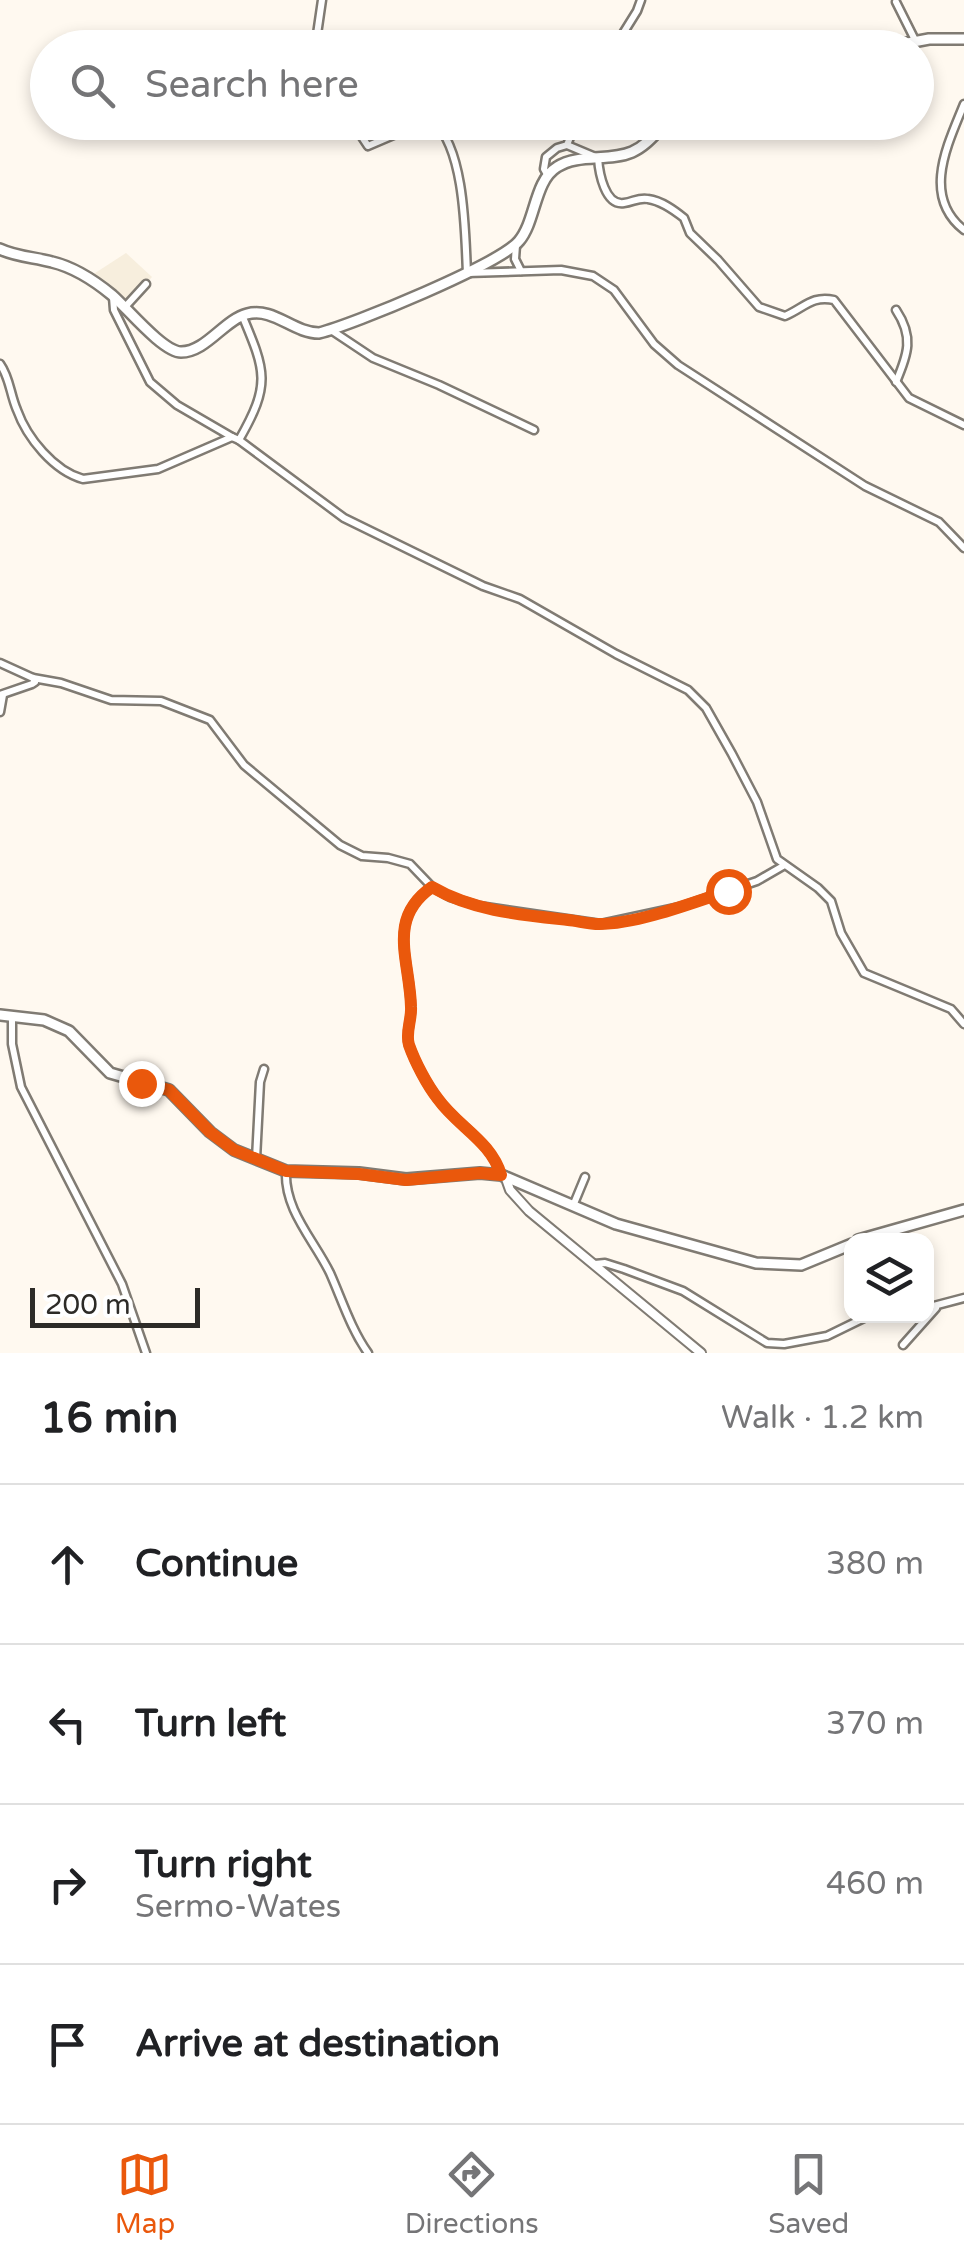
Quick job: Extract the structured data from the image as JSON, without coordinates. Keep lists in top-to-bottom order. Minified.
{"scale_bar":"200 m","page":{"search":"Search here","scale":"200 m","heading":["16 min","Walk · 1.2 km"],"list":[["Continue","380 m"],["Turn left","370 m"],["Turn right","Sermo-Wates","460 m"],"Arrive at destination"],"nav":["Map","Directions","Saved"]}}
